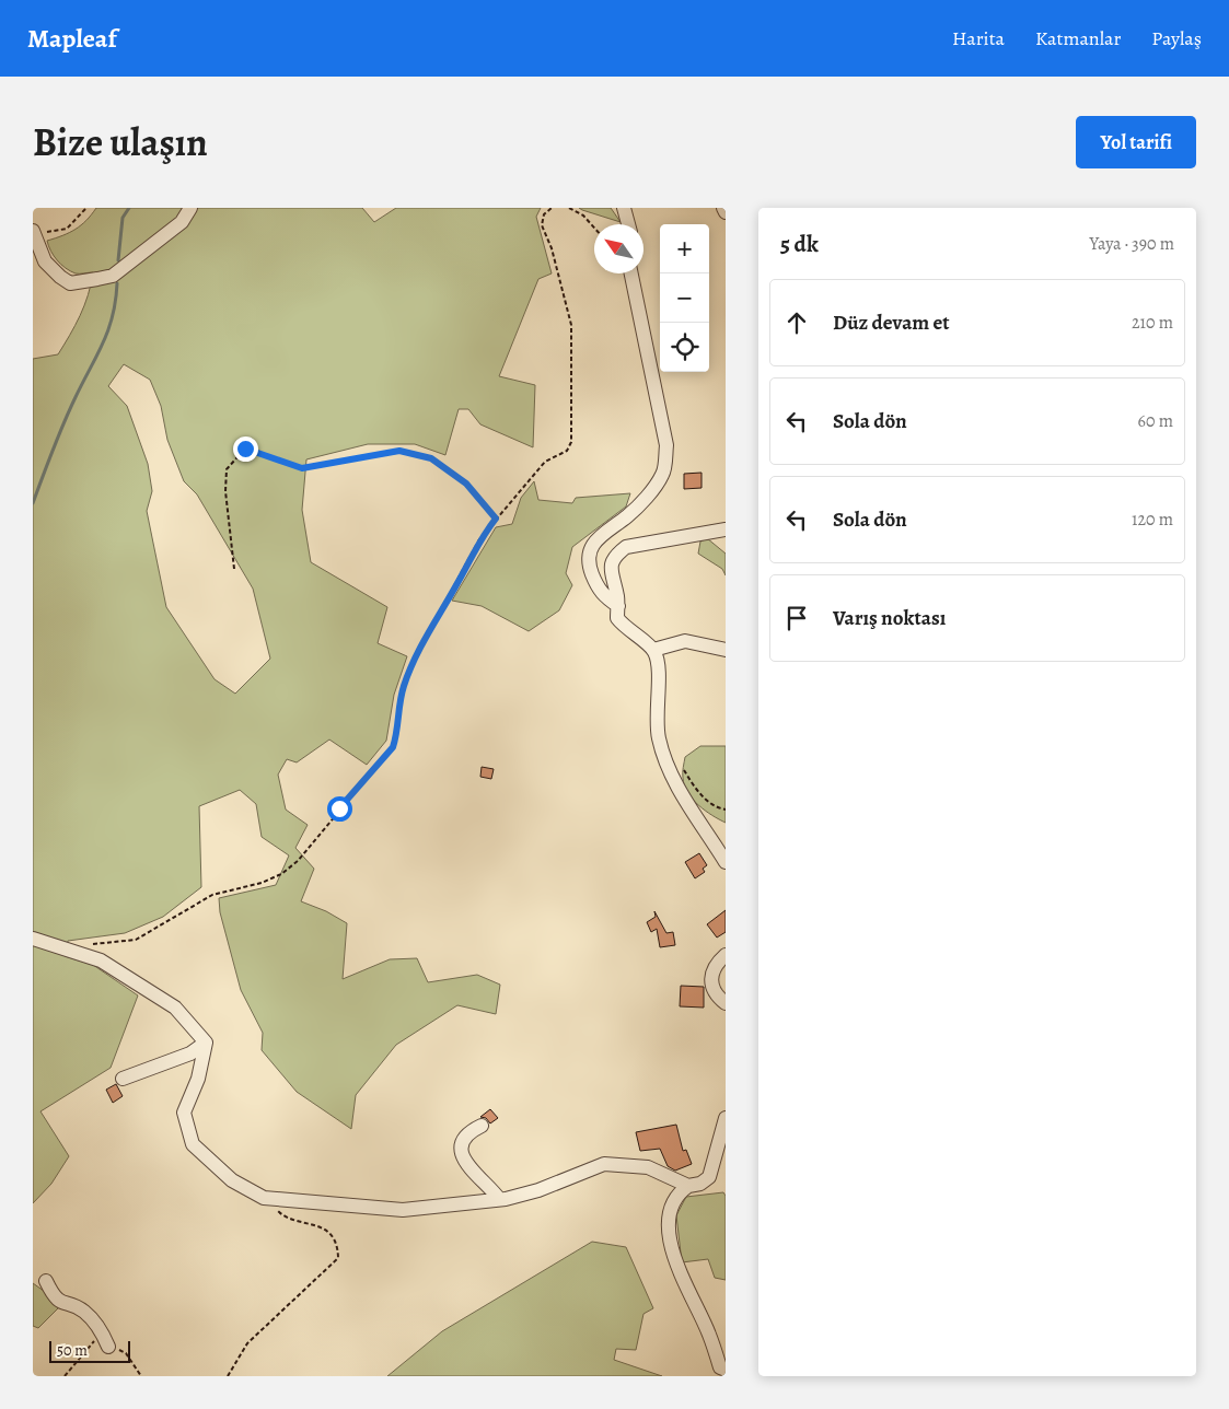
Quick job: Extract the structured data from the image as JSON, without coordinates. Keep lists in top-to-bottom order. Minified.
{"scale_bar":"50 m","north":"top left","page":{"header":"Mapleaf","nav":["Harita","Katmanlar","Paylaş"],"title":"Bize ulaşın","buttons":"Yol tarifi","heading":["5 dk","Yaya · 390 m"],"map_buttons":["+","−"],"list":[["Düz devam et","210 m"],["Sola dön","60 m"],["Sola dön","120 m"],"Varış noktası"],"scale":"50 m"}}
